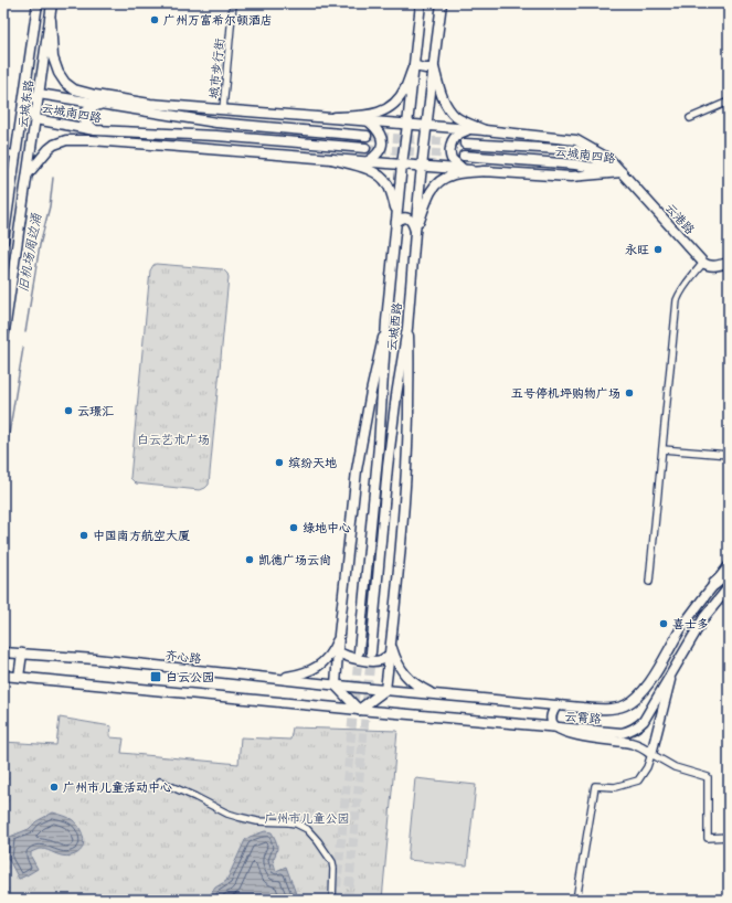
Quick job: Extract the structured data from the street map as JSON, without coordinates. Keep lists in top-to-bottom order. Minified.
{"streets":{"main road":["云城东路","云城南四路","云港路","云城西路","齐心路","云霄路"],"street":["城市步行街"]},"crossings":[["云城东路","云城南四路"],["云城南四路","云港路"],["云港路","云城西路"],["齐心路","云霄路"]],"water":["旧机场周边涌"],"parks":["白云艺术广场","广州市儿童公园"],"places":{"other":["广州万富希尔顿酒店","永旺","五号停机坪购物广场","云璟汇","缤纷天地","绿地中心","中国南方航空大厦","凯德广场云尚","喜士多","广州市儿童活动中心"],"transit":["白云公园"]}}
